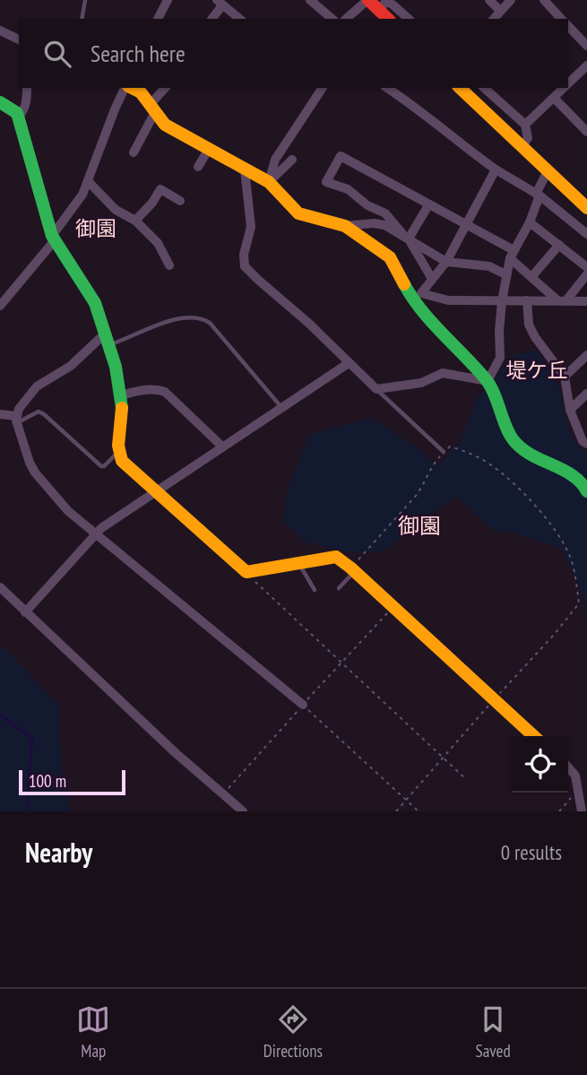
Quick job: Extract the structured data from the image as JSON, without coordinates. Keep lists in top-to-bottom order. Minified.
{"districts":["御園","堤ケ丘","御園"],"scale_bar":"100 m","page":{"search":"Search here","scale":"100 m","heading":["Nearby","0 results"],"nav":["Map","Directions","Saved"]}}
